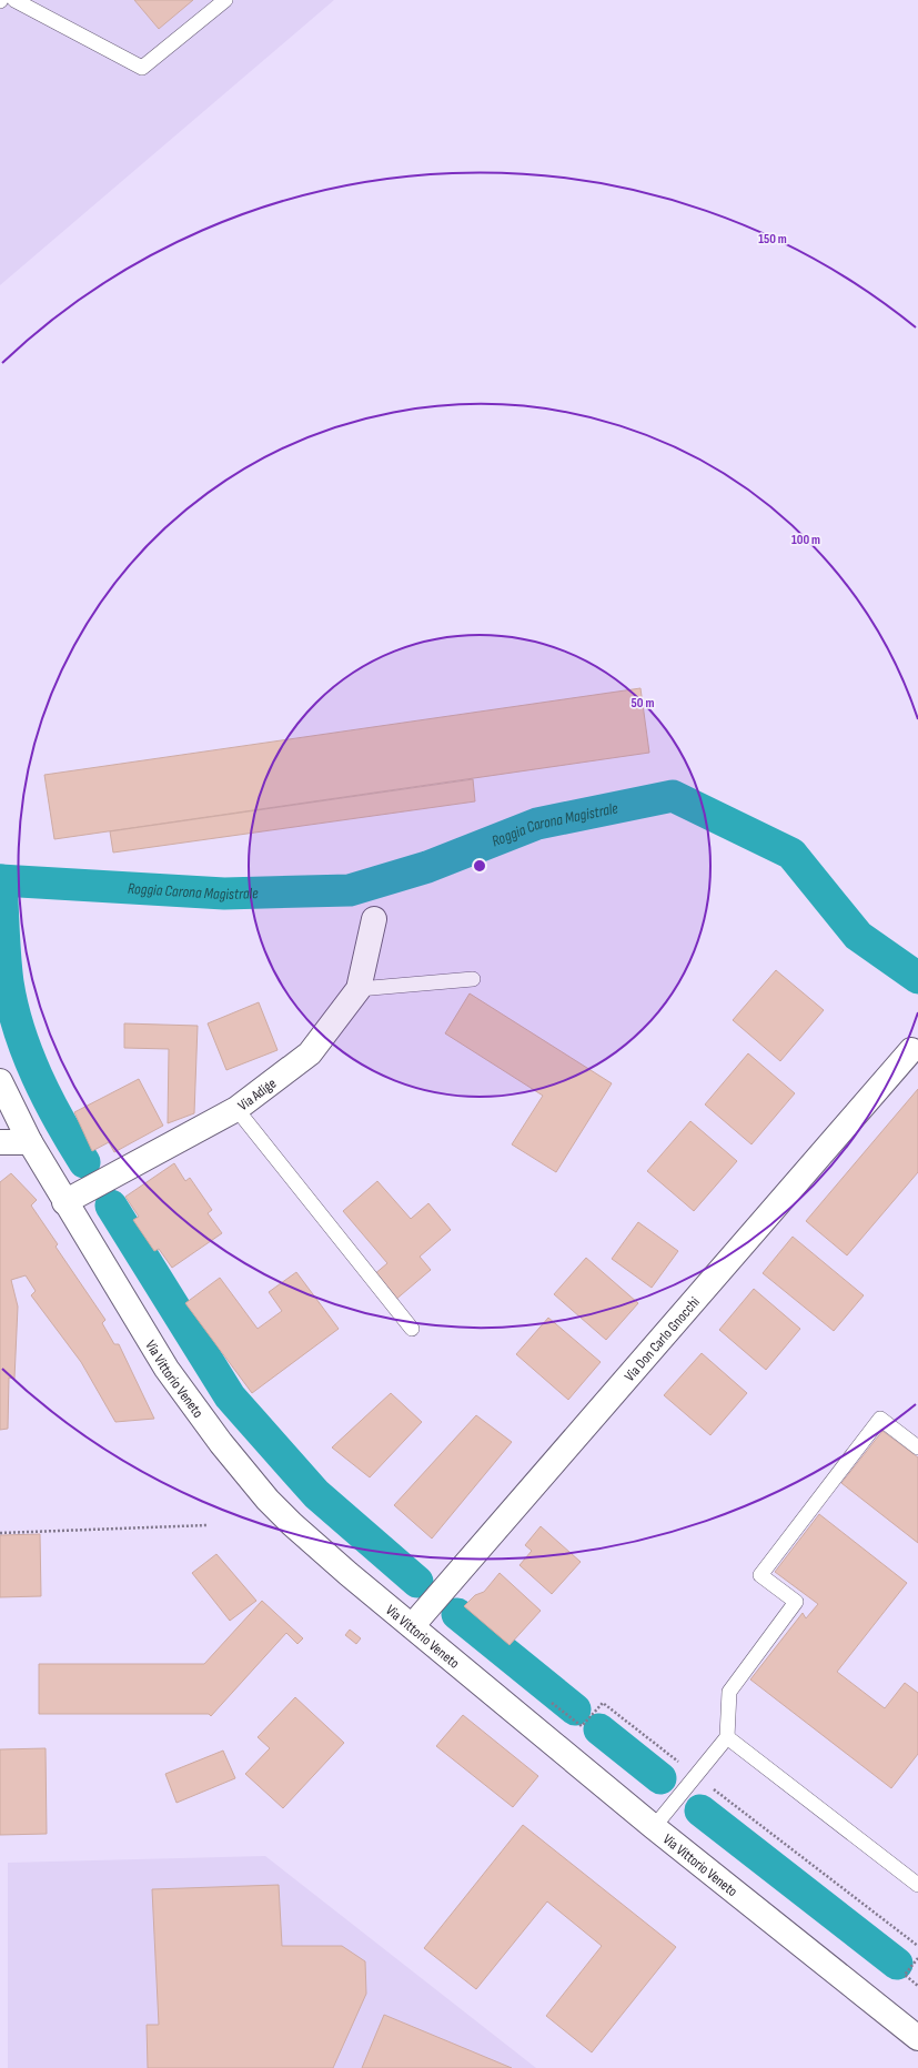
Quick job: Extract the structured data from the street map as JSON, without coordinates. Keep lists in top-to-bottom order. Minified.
{"streets":{"street":["Via Adige","Via Don Carlo Gnocchi","Via Vittorio Veneto"]},"crossings":[["Via Adige","Via Vittorio Veneto"],["Via Don Carlo Gnocchi","Via Vittorio Veneto"]],"water":["Roggia Carona Magistrale"],"rings":["150 m","100 m","50 m"]}
